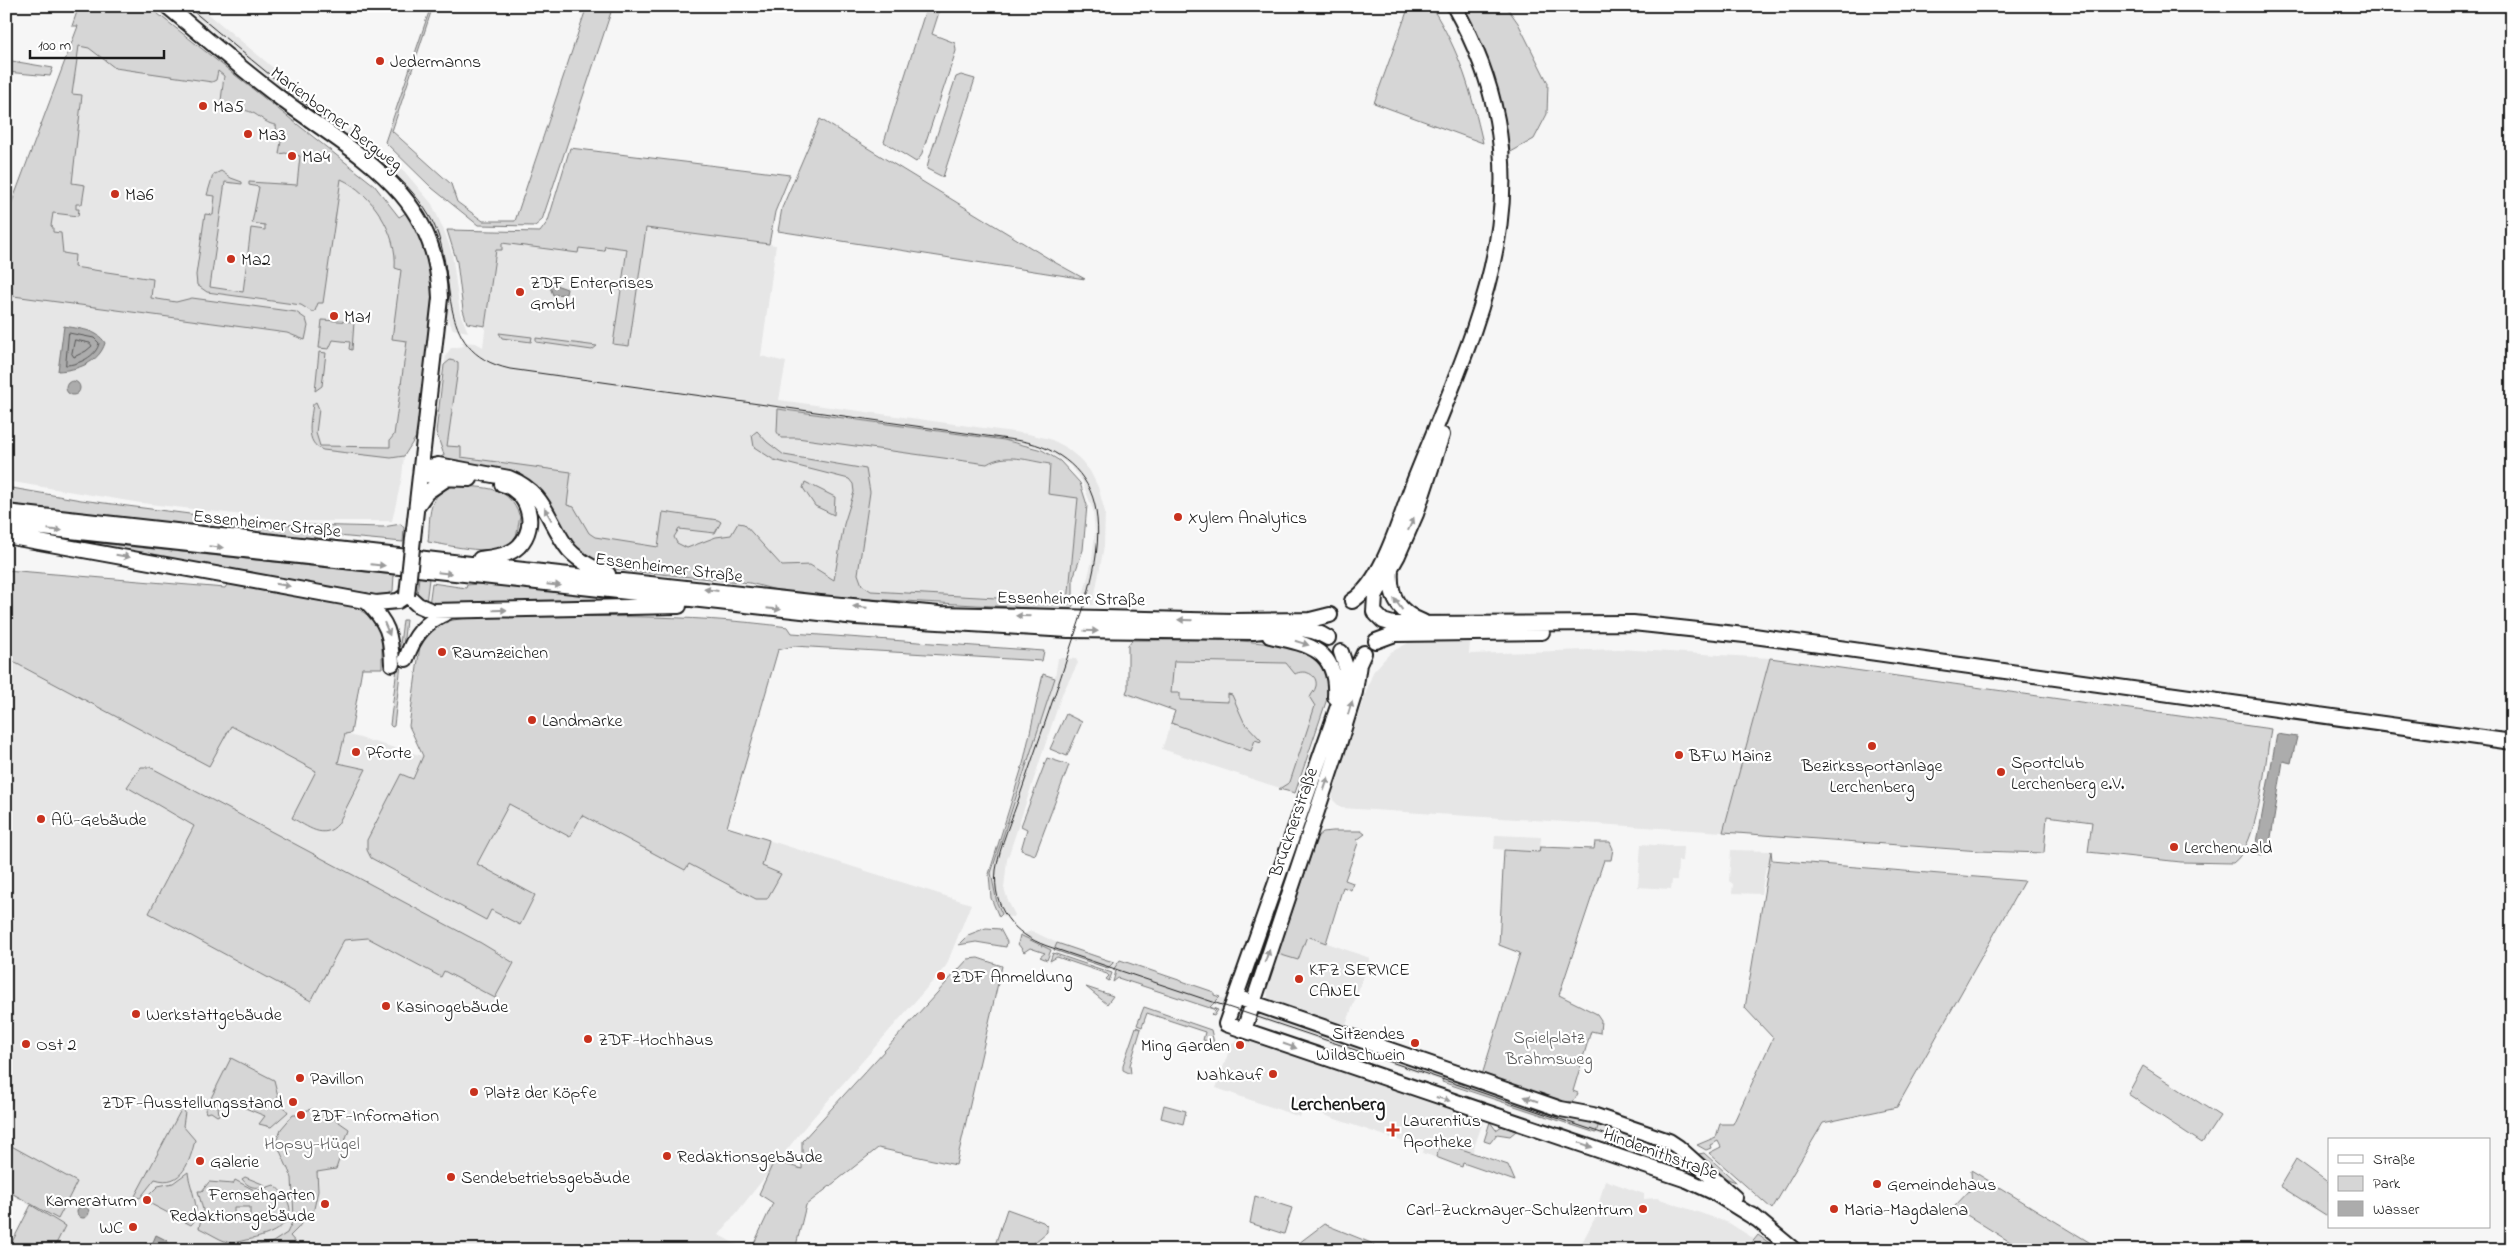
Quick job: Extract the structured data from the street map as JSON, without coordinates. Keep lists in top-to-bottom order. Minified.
{"streets":{"main road":["Marienborner Bergweg","Essenheimer Straße","Brucknerstraße","Hindemithstraße"]},"crossings":[["Essenheimer Straße","Brucknerstraße"],["Brucknerstraße","Hindemithstraße"]],"districts":["Lerchenberg"],"parks":["Spielplatz Brahmsweg","Hopsy-Hügel"],"places":{"other":["Jedermanns","Ma5","Ma3","Ma4","Ma6","Ma2","ZDF Enterprises GmbH","Ma1","Xylem Analytics","Raumzeichen","Landmarke","Bezirkssportanlage Lerchenberg","Pforte","BFW Mainz","Sportclub Lerchenberg e.V.","AÜ-Gebäude","Lerchenwald","ZDF Anmeldung","KFZ SERVICE CANEL","Kasinogebäude","Werkstattgebäude","ZDF-Hochhaus","Sitzendes Wildschwein","Ost 2","Ming Garden","Nahkauf","Pavillon","Platz der Köpfe","ZDF-Ausstellungsstand","ZDF-Information","Redaktionsgebäude","Galerie","Sendebetriebsgebäude","Gemeindehaus","Kameraturm","Fernsehgarten Redaktionsgebäude","Carl-Zuckmayer-Schulzentrum","Maria-Magdalena","WC"],"health":["Laurentius Apotheke"]},"legend":["Straße","Park","Wasser"],"scale_bar":"100 m"}
